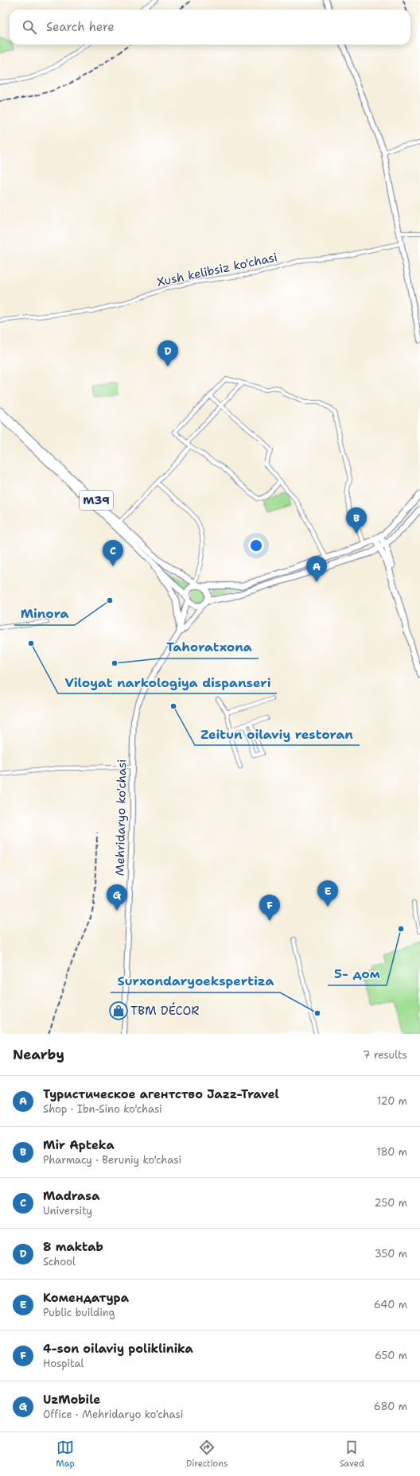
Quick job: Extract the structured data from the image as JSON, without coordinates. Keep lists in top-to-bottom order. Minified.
{"streets":{"main road":["M39","Мehridaryo ko'chasi"],"street":["Xush kelibsiz ko'chasi"]},"places":{"other":["Minora","Viloyat narkologiya dispanseri","Tahoratxona","Zeitun oilaviy restoran","5- дом","Surxondaryoekspertiza"],"shop":["TBM DÉCOR"]},"page":{"search":"Search here","pins":["D","B","C","A","E","G","F"],"heading":["Nearby","7 results"],"list":[{"mark":"A","name":"Туристическое агентство Jazz-Travel","note":"Shop · Ibn-Sino ko'chasi","value":"120 m"},{"mark":"B","name":"Mir Apteka","note":"Pharmacy · Beruniy ko'chasi","value":"180 m"},{"mark":"C","name":"Madrasa","note":"University","value":"250 m"},{"mark":"D","name":"8 maktab","note":"School","value":"350 m"},{"mark":"E","name":"Комендатура","note":"Public building","value":"640 m"},{"mark":"F","name":"4-son oilaviy poliklinika","note":"Hospital","value":"650 m"},{"mark":"G","name":"UzMobile","note":"Office · Мehridaryo ko'chasi","value":"680 m"}],"nav":["Map","Directions","Saved"]}}
